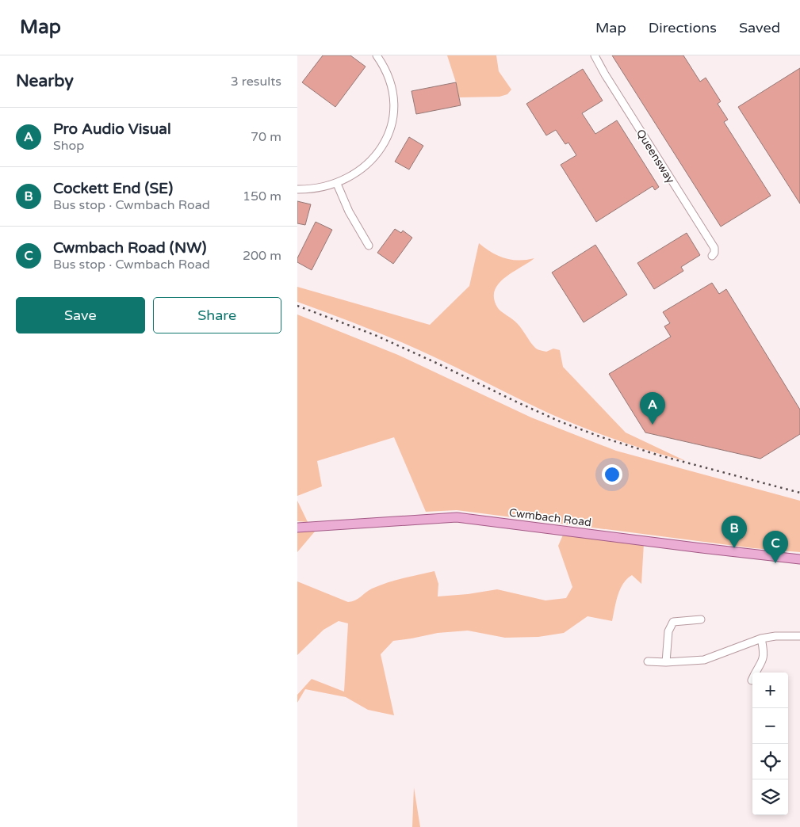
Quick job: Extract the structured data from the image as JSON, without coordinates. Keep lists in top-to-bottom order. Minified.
{"streets":{"main road":["Cwmbach Road"],"street":["Queensway"]},"page":{"header":"Map","nav":["Map","Directions","Saved"],"heading":["Nearby","3 results"],"list":[{"mark":"A","name":"Pro Audio Visual","note":"Shop","value":"70 m"},{"mark":"B","name":"Cockett End (SE)","note":"Bus stop · Cwmbach Road","value":"150 m"},{"mark":"C","name":"Cwmbach Road (NW)","note":"Bus stop · Cwmbach Road","value":"200 m"}],"buttons":["Save","Share"],"pins":["A","B","C"],"map_buttons":["+","−"]}}
